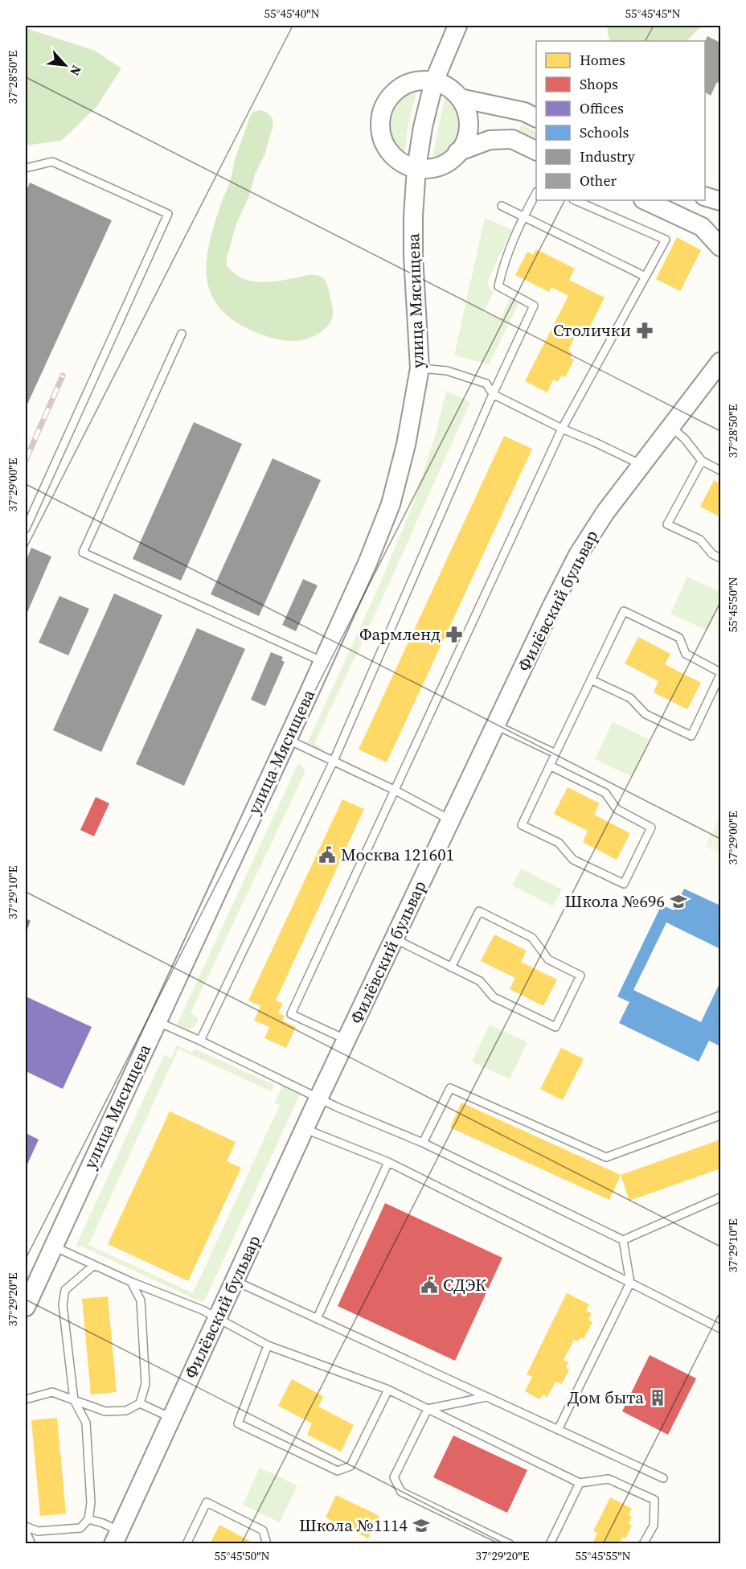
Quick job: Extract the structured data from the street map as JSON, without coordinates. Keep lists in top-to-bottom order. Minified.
{"streets":{"street":["улица Мясищева","Филёвский бульвар"]},"places":{"pharmacy":["Столички","Фармленд"],"public building":["Москва 121601","СДЭК"],"school or university":["Школа №696","Школа №1114"],"building":["Дом быта"]},"legend":["Homes","Shops","Offices","Schools","Industry","Other"],"north":"bottom right","coordinates":["55°45'40\"N","55°45'45\"N","37°28'50\"E","37°29'00\"E","55°45'50\"N","37°29'10\"E","37°29'20\"E","55°45'55\"N"]}
